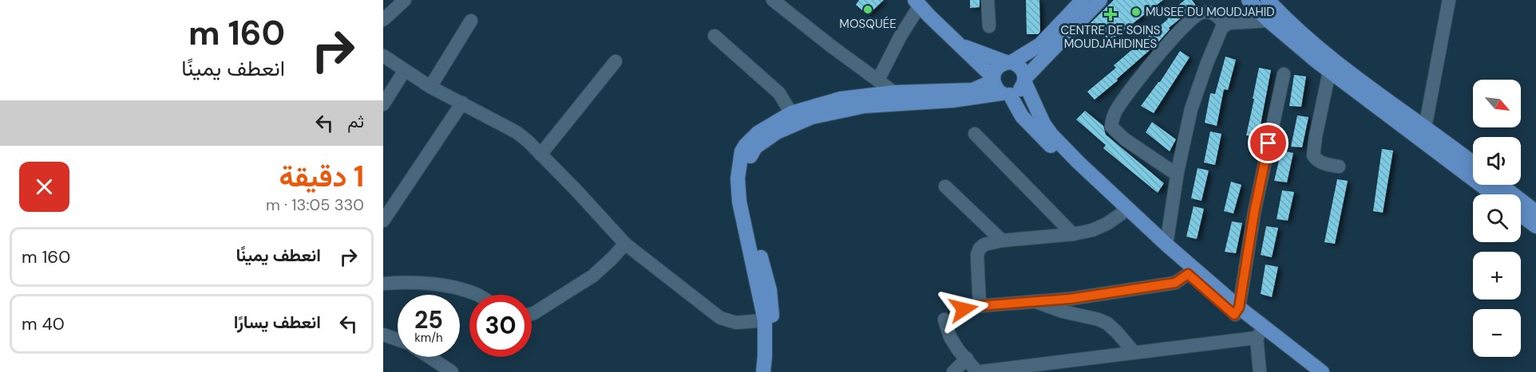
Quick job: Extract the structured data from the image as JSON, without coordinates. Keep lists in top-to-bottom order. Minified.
{"places":{"other":["MOSQUÉE","MUSEE DU MOUDJAHID"],"health":["CENTRE DE SOINS MOUDJAHIDINES"]},"north":"bottom right","page":{"turn":["160 m","انعطف يمينًا"],"map_buttons":["+","−"],"then":"ثم","heading":["1 دقيقة","330 m · 13:05"],"list":[{"name":"انعطف يمينًا","value":"160 m"},{"name":"انعطف يسارًا","value":"40 m"}],"speed":"25 km/h","limit":"30"}}
